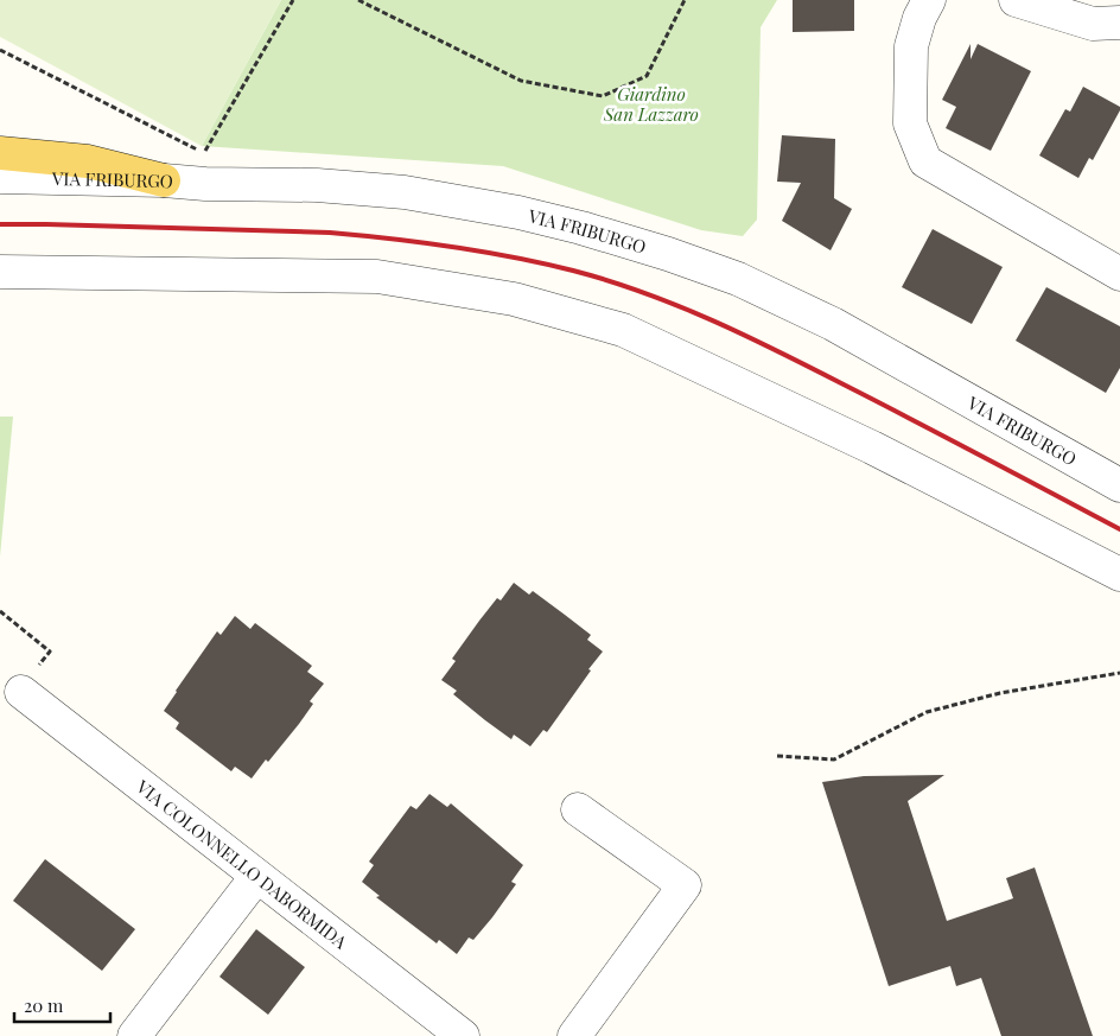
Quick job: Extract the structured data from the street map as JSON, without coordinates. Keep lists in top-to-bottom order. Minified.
{"streets":{"street":["VIA FRIBURGO","VIA COLONNELLO DABORMIDA"]},"parks":["Giardino San Lazzaro"],"scale_bar":"20 m"}
